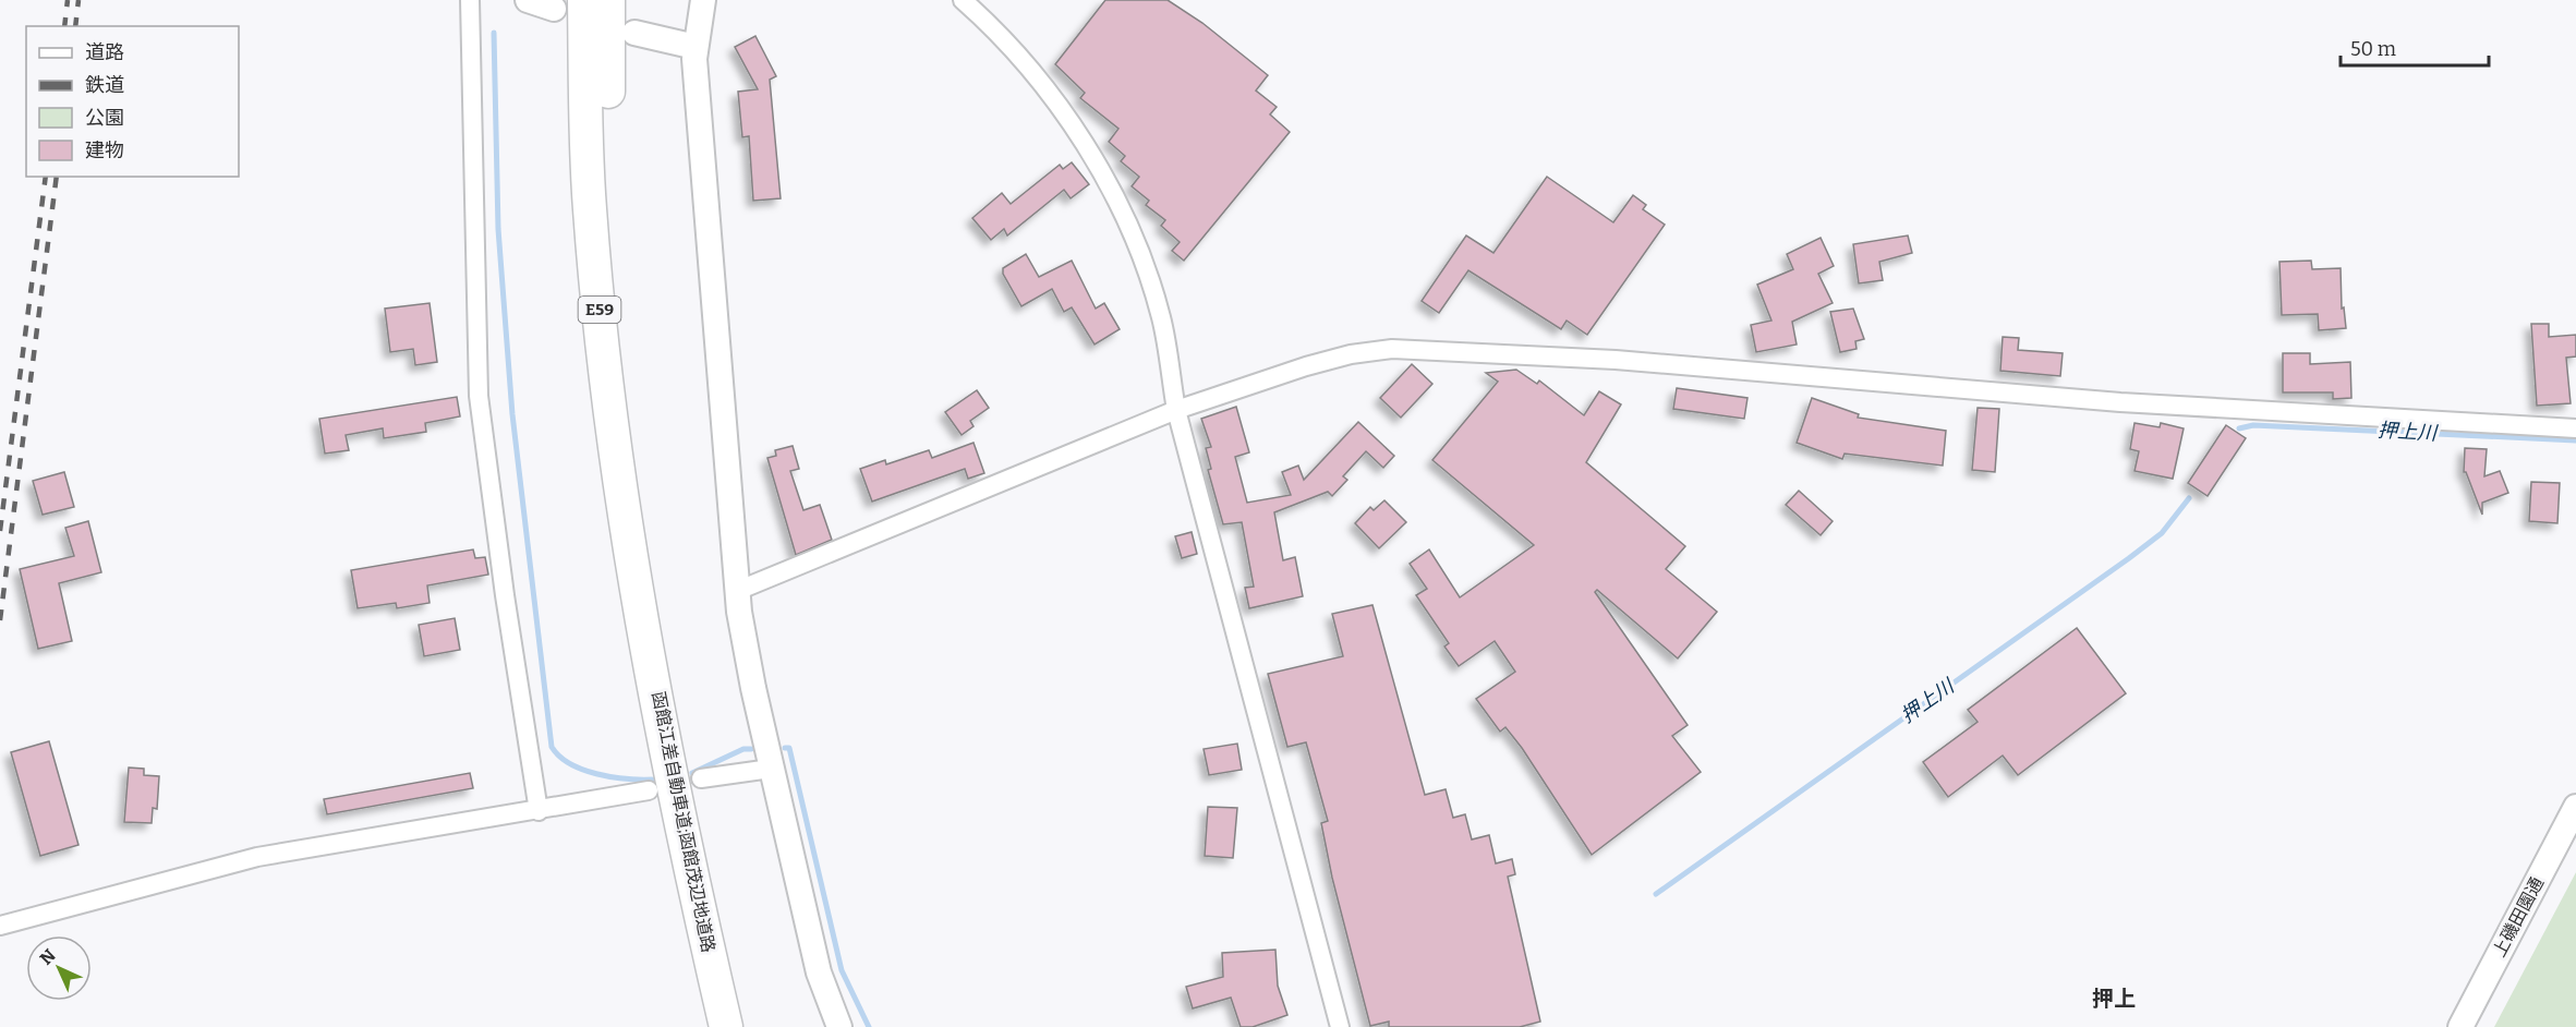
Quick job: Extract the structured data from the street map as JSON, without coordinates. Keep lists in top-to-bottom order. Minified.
{"streets":{"highway":["E59","函館江差自動車道;函館茂辺地道路"],"street":["上磯田園通"]},"districts":["押上"],"water":["押上川"],"legend":["道路","鉄道","公園","建物"],"scale_bar":"50 m","north":"top left"}
